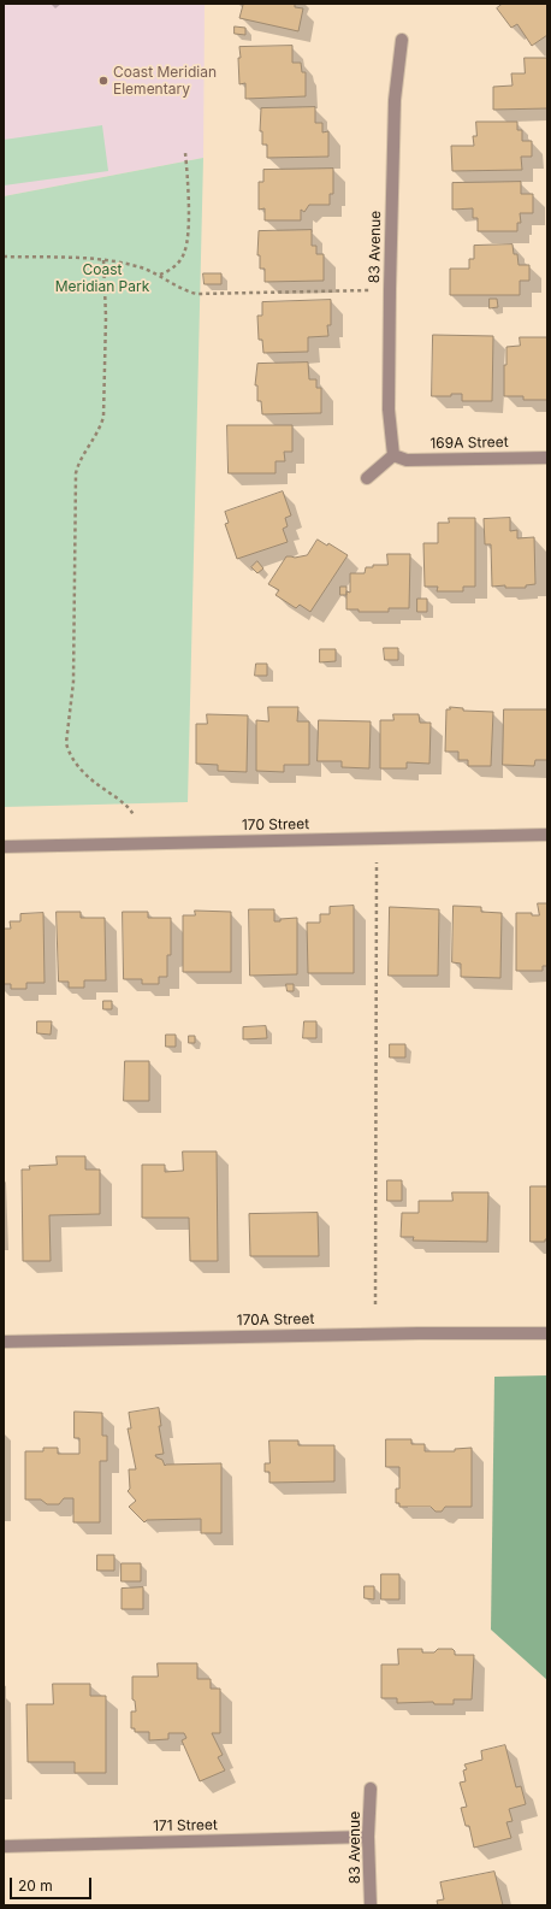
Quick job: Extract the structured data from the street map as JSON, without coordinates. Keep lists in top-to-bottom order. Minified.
{"streets":{"street":["83 Avenue","169A Street","170 Street","170A Street","171 Street"]},"crossings":[["83 Avenue","169A Street"],["83 Avenue","171 Street"]],"parks":["Coast Meridian Park"],"places":["Coast Meridian Elementary"],"scale_bar":"20 m"}
